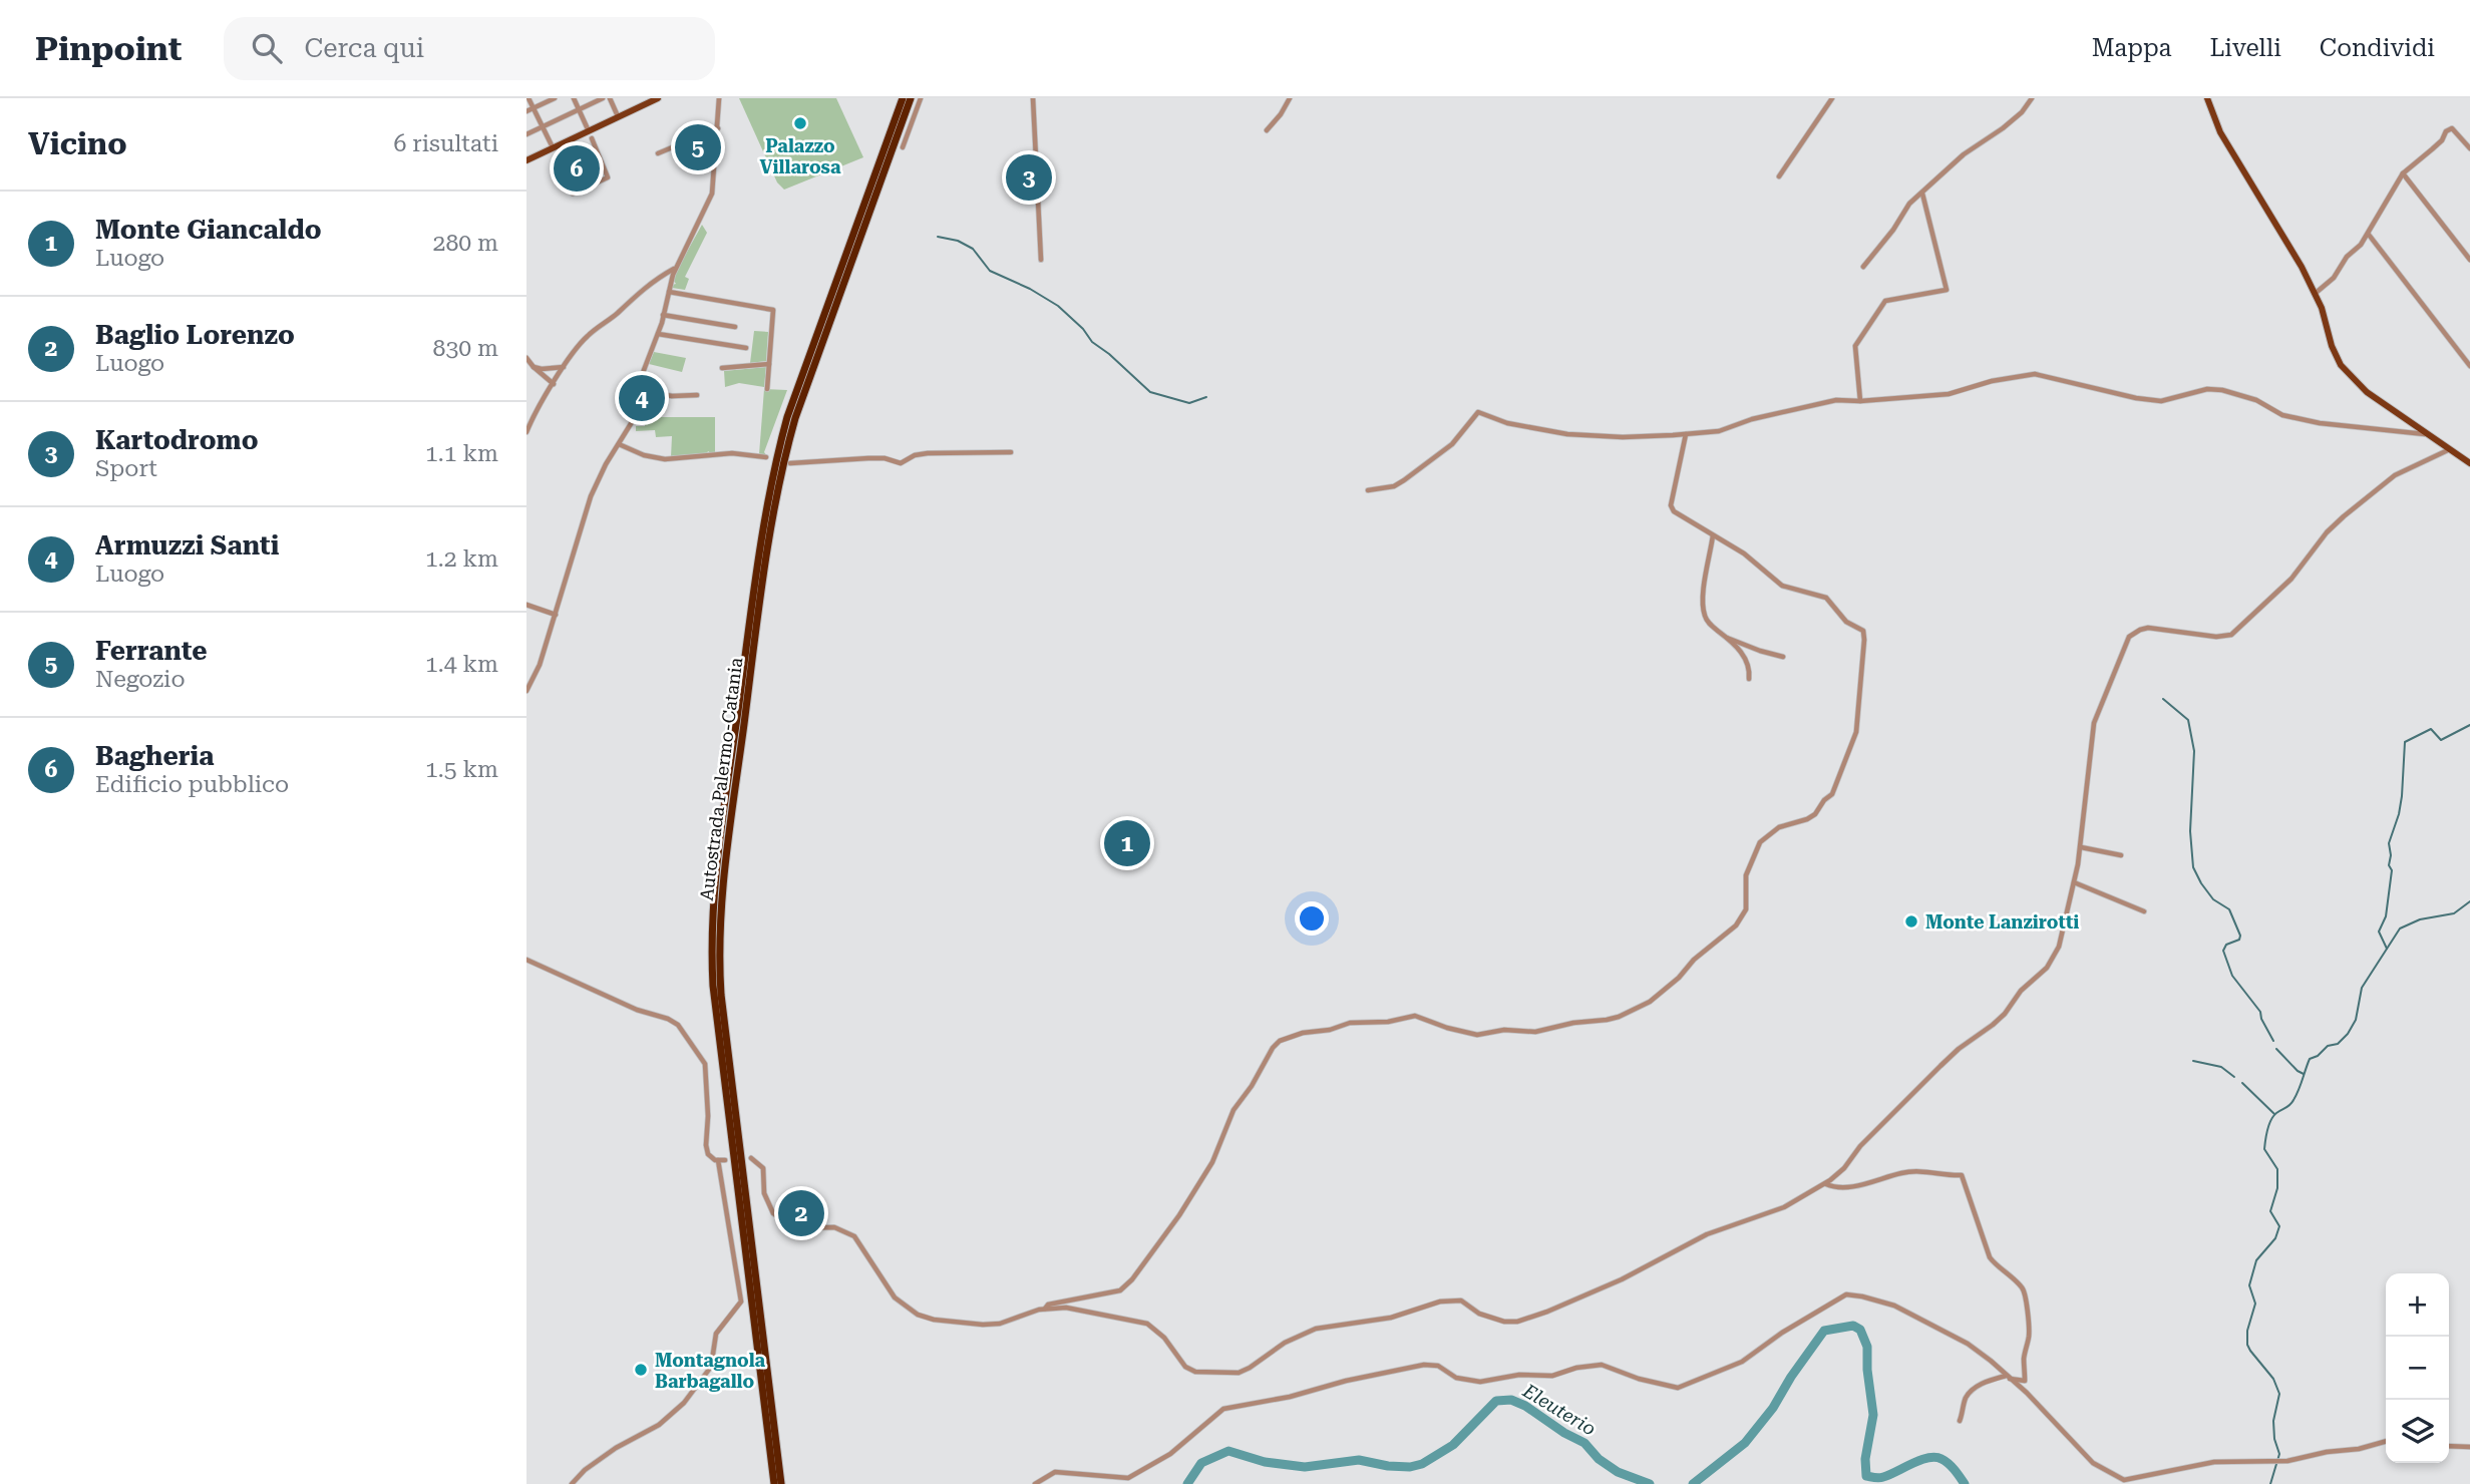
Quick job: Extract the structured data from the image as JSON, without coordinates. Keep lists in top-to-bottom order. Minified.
{"streets":{"highway":["Autostrada Palermo-Catania"]},"water":["Eleuterio"],"places":["Palazzo Villarosa","Monte Lanzirotti","Montagnola Barbagallo"],"page":{"header":"Pinpoint","search":"Cerca qui","nav":["Mappa","Livelli","Condividi"],"heading":["Vicino","6 risultati"],"pins":["5","6","3","4","1","2"],"list":[{"mark":"1","name":"Monte Giancaldo","note":"Luogo","value":"280 m"},{"mark":"2","name":"Baglio Lorenzo","note":"Luogo","value":"830 m"},{"mark":"3","name":"Kartodromo","note":"Sport","value":"1.1 km"},{"mark":"4","name":"Armuzzi Santi","note":"Luogo","value":"1.2 km"},{"mark":"5","name":"Ferrante","note":"Negozio","value":"1.4 km"},{"mark":"6","name":"Bagheria","note":"Edificio pubblico","value":"1.5 km"}],"map_buttons":["+","−"]}}
